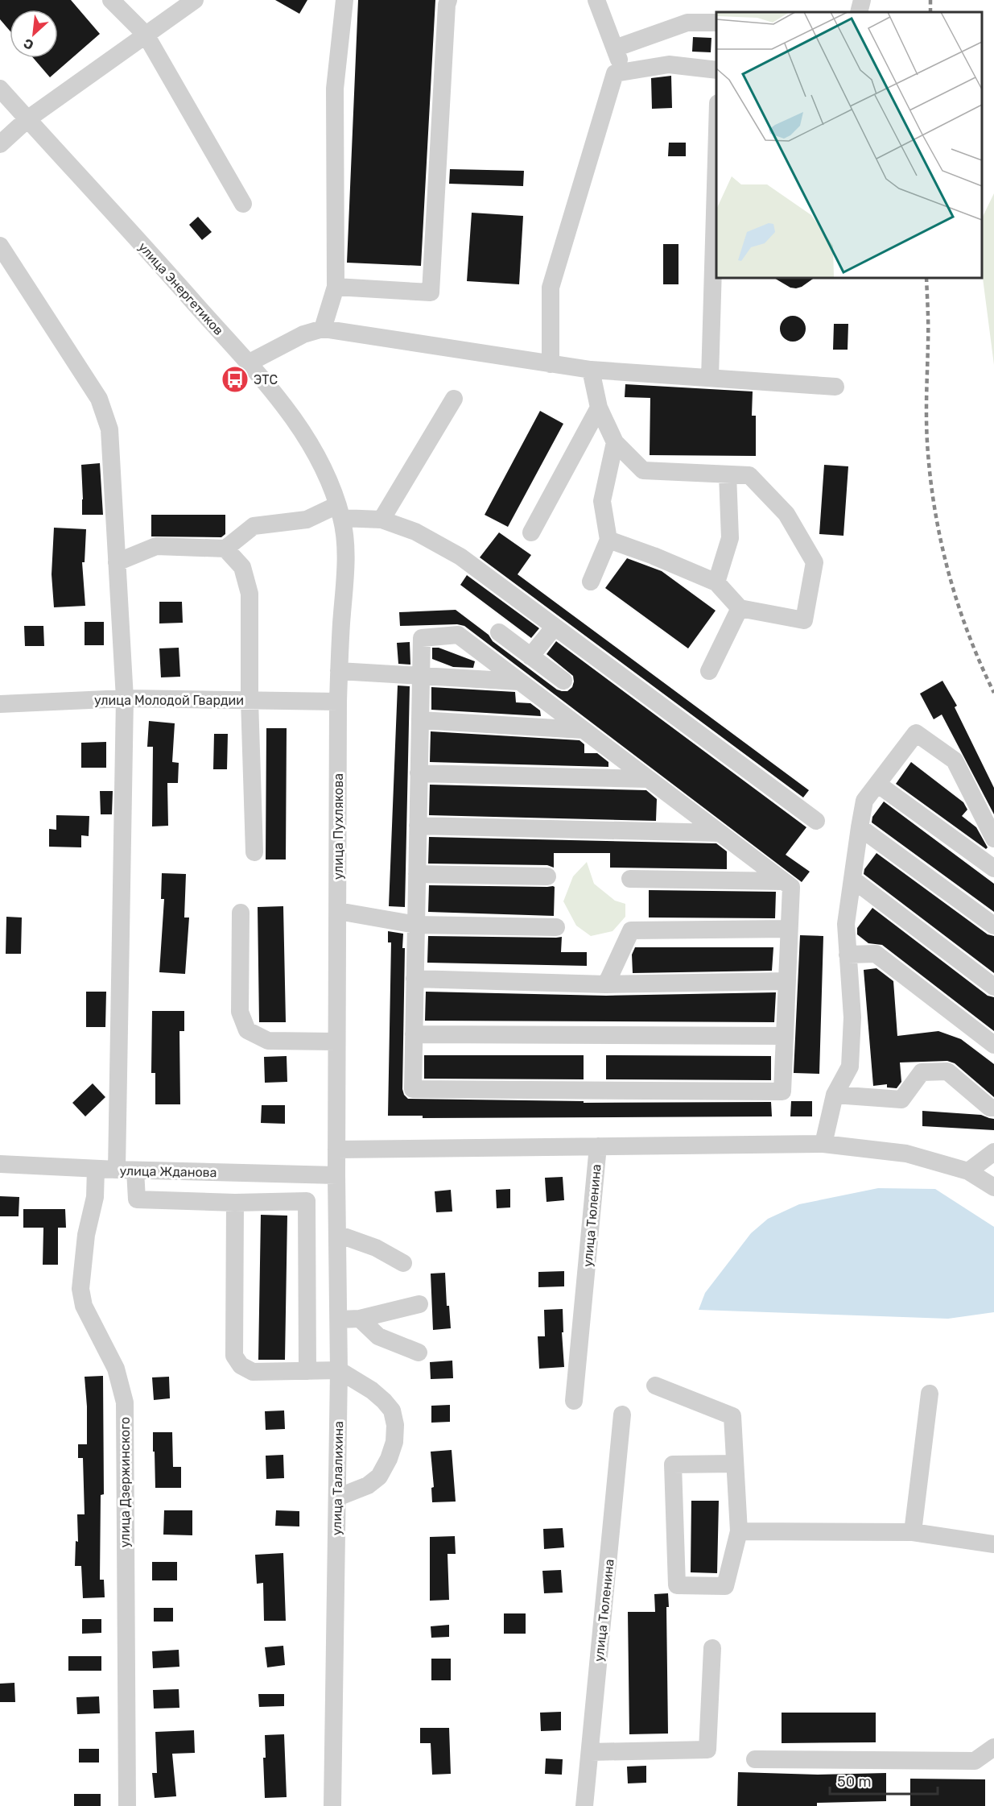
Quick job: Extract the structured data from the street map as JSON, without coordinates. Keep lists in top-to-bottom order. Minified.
{"streets":{"street":["улица Энергетиков","улица Молодой Гвардии","улица Пухлякова","улица Жданова","улица Тюленина","улица Талалихина","улица Дзержинского"]},"crossings":[["улица Энергетиков","улица Пухлякова"],["улица Молодой Гвардии","улица Пухлякова"],["улица Пухлякова","улица Талалихина"],["улица Жданова","улица Талалихина"],["улица Жданова","улица Дзержинского"]],"places":{"bus stop":["ЭТС"]},"scale_bar":"50 m","north":"bottom left"}
